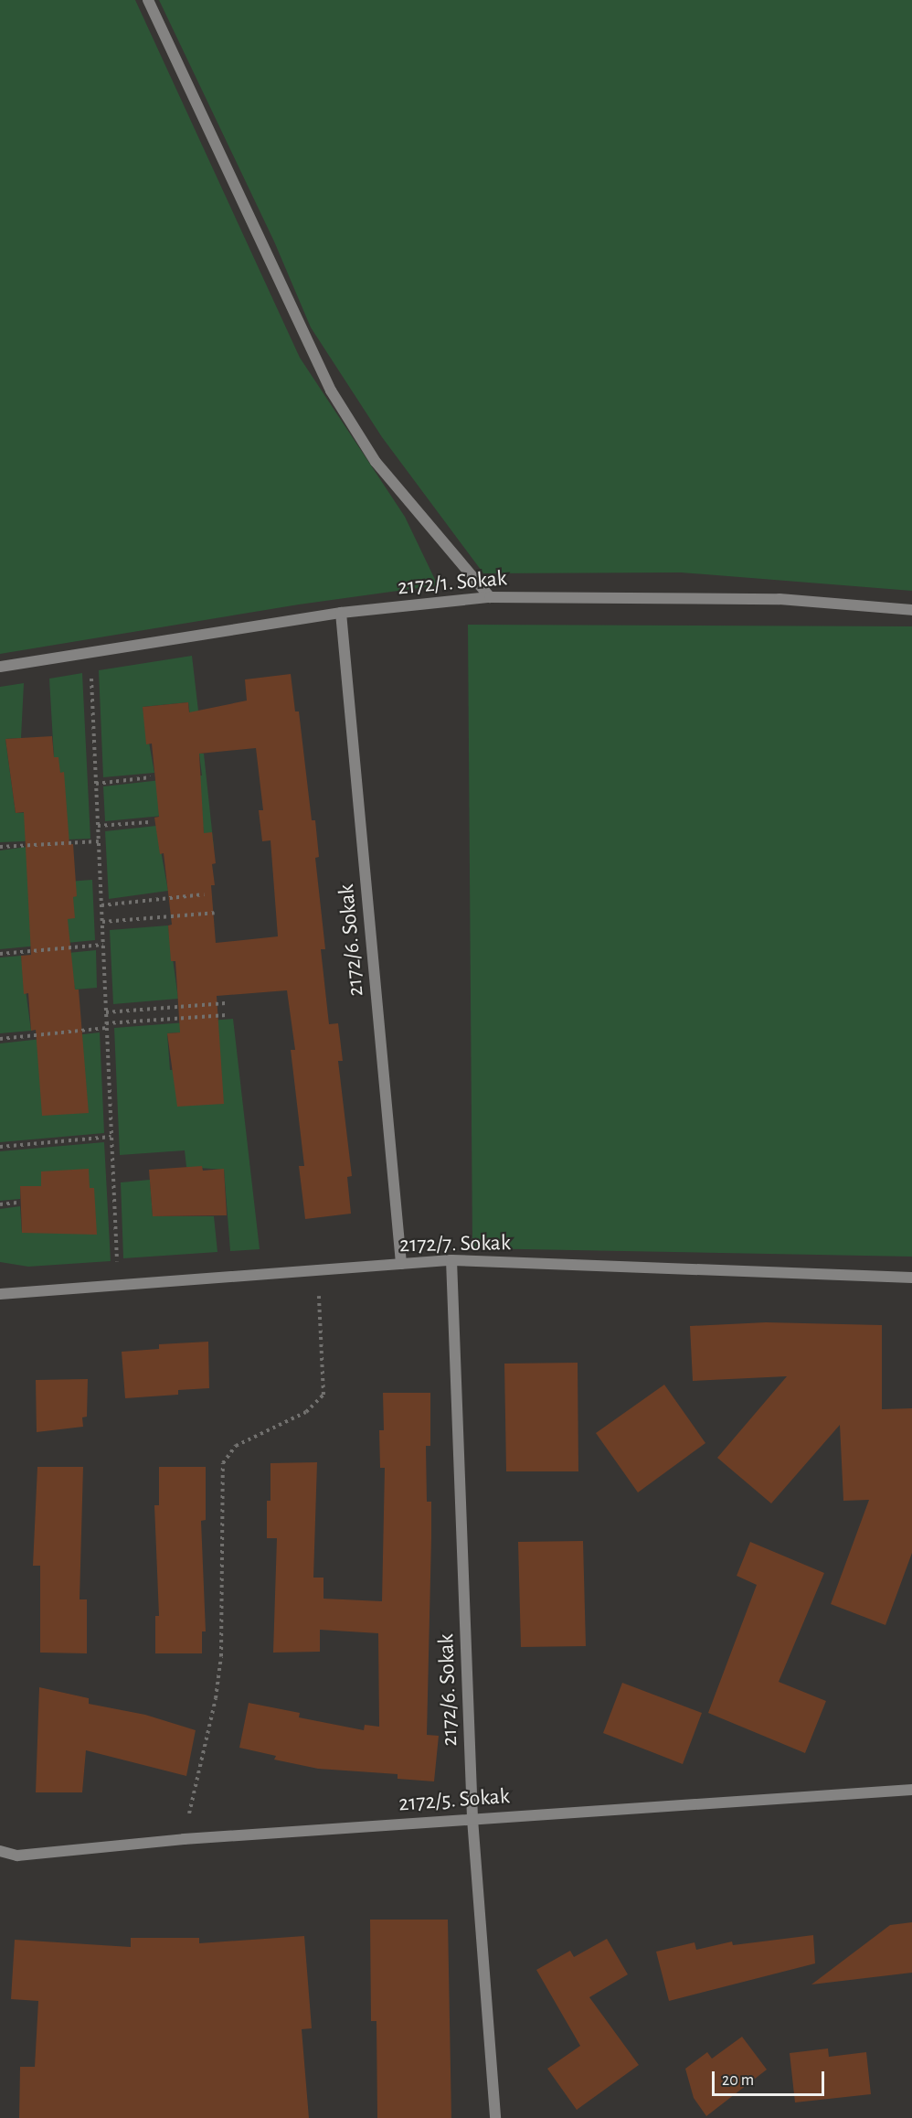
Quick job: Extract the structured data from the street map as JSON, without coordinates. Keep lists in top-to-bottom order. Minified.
{"streets":{"street":["2172/1. Sokak","2172/6. Sokak","2172/7. Sokak","2172/5. Sokak"]},"crossings":[["2172/1. Sokak","2172/6. Sokak"],["2172/6. Sokak","2172/7. Sokak"],["2172/6. Sokak","2172/5. Sokak"]],"scale_bar":"20 m"}
